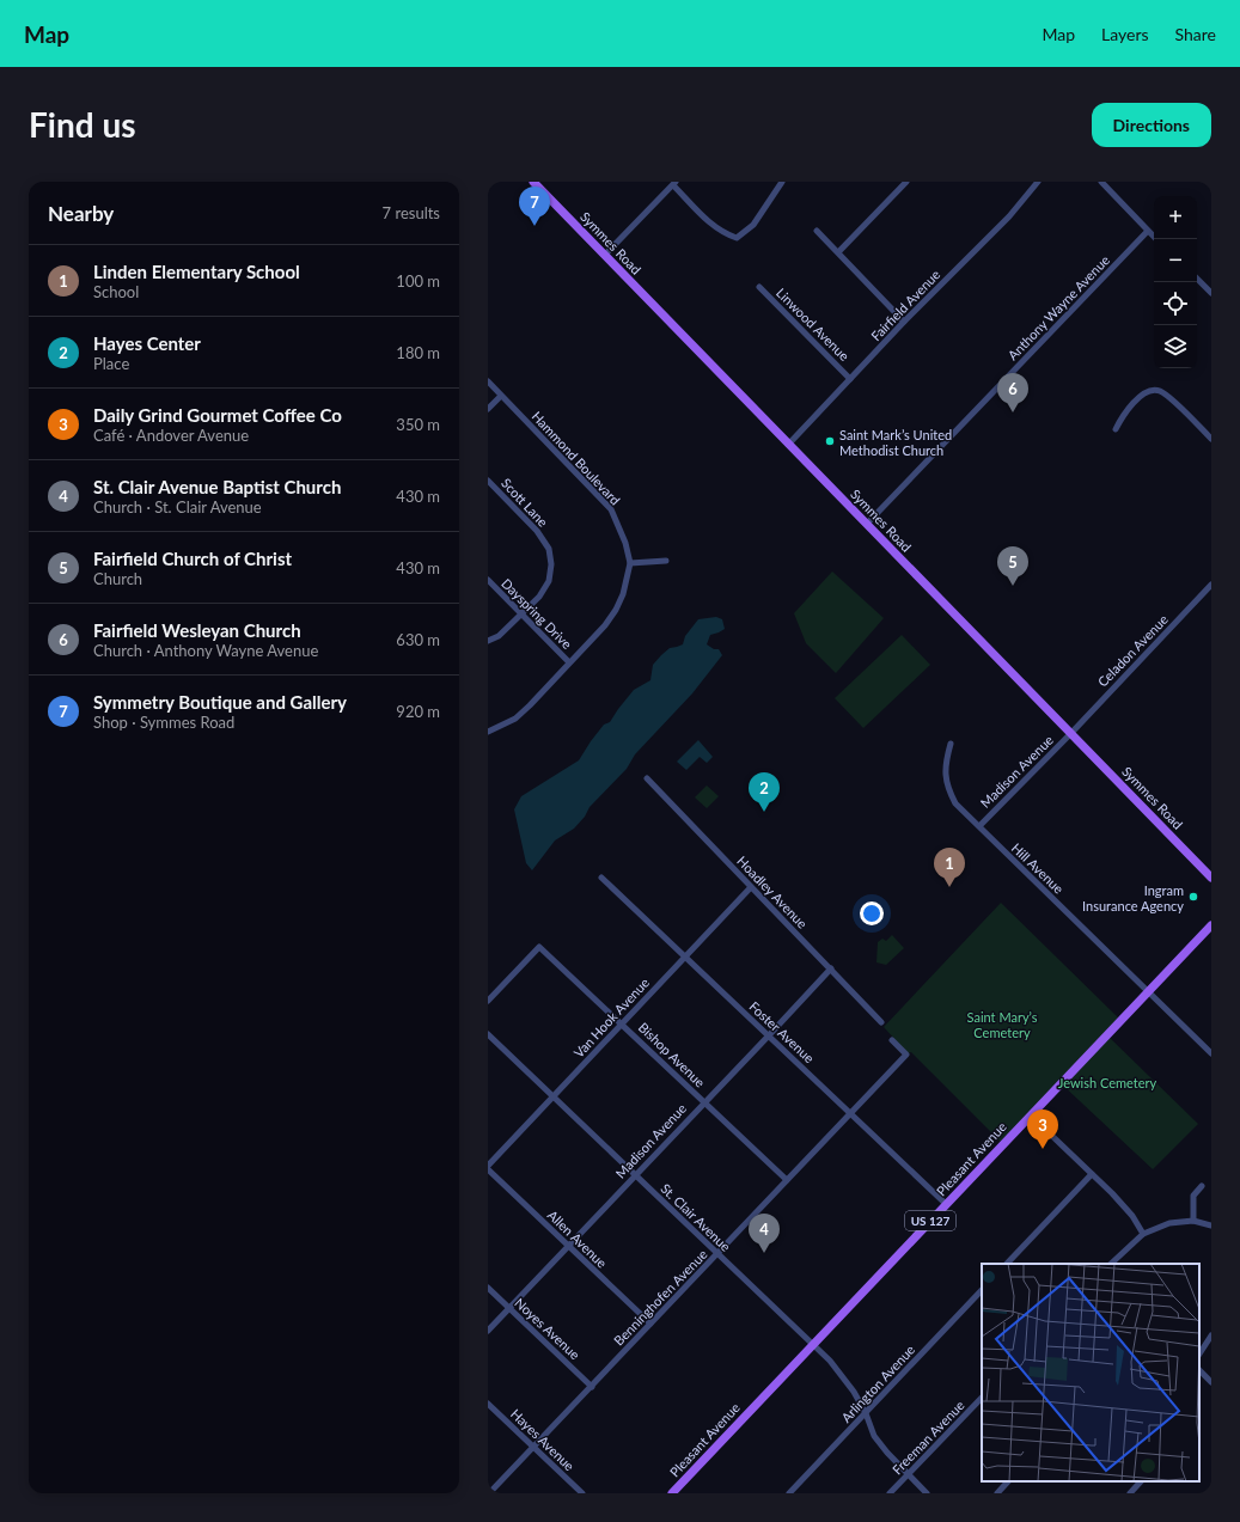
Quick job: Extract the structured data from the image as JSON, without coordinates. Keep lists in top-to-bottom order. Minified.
{"streets":{"main road":["Symmes Road","Pleasant Avenue","US 127"],"street":["Fairfield Avenue","Anthony Wayne Avenue","Linwood Avenue","Hammond Boulevard","Scott Lane","Dayspring Drive","Celadon Avenue","Madison Avenue","Hill Avenue","Hoadley Avenue","Van Hook Avenue","Foster Avenue","Bishop Avenue","St. Clair Avenue","Allen Avenue","Benninghofen Avenue","Noyes Avenue","Arlington Avenue","Freeman Avenue","Hayes Avenue"]},"crossings":[["Symmes Road","Fairfield Avenue"],["Symmes Road","Anthony Wayne Avenue"],["Symmes Road","Celadon Avenue"],["Symmes Road","Madison Avenue"],["Fairfield Avenue","Linwood Avenue"],["Hammond Boulevard","Dayspring Drive"],["Scott Lane","Dayspring Drive"],["Celadon Avenue","Madison Avenue"],["Madison Avenue","Hill Avenue"],["Madison Avenue","Hoadley Avenue"],["Madison Avenue","Foster Avenue"],["Madison Avenue","Bishop Avenue"],["Madison Avenue","St. Clair Avenue"],["Madison Avenue","Allen Avenue"],["Madison Avenue","Noyes Avenue"],["Hill Avenue","Pleasant Avenue"],["Hoadley Avenue","Van Hook Avenue"],["Van Hook Avenue","Foster Avenue"],["Van Hook Avenue","Bishop Avenue"],["Van Hook Avenue","St. Clair Avenue"],["Foster Avenue","Pleasant Avenue"],["Foster Avenue","Benninghofen Avenue"],["Bishop Avenue","Benninghofen Avenue"],["Pleasant Avenue","St. Clair Avenue"],["St. Clair Avenue","Benninghofen Avenue"],["St. Clair Avenue","Arlington Avenue"],["St. Clair Avenue","Freeman Avenue"],["Allen Avenue","Benninghofen Avenue"],["Benninghofen Avenue","Noyes Avenue"],["Benninghofen Avenue","Hayes Avenue"]],"parks":["Saint Mary’s Cemetery","Jewish Cemetery"],"places":["Saint Mark’s United Methodist Church","Ingram Insurance Agency"],"page":{"header":"Map","nav":["Map","Layers","Share"],"buttons":"Directions","title":"Find us","heading":["Nearby","7 results"],"pins":["7","6","5","2","1","3","4"],"map_buttons":["+","−"],"list":[{"mark":"1","name":"Linden Elementary School","note":"School","value":"100 m"},{"mark":"2","name":"Hayes Center","note":"Place","value":"180 m"},{"mark":"3","name":"Daily Grind Gourmet Coffee Co","note":"Café · Andover Avenue","value":"350 m"},{"mark":"4","name":"St. Clair Avenue Baptist Church","note":"Church · St. Clair Avenue","value":"430 m"},{"mark":"5","name":"Fairfield Church of Christ","note":"Church","value":"430 m"},{"mark":"6","name":"Fairfield Wesleyan Church","note":"Church · Anthony Wayne Avenue","value":"630 m"},{"mark":"7","name":"Symmetry Boutique and Gallery","note":"Shop · Symmes Road","value":"920 m"}]}}
